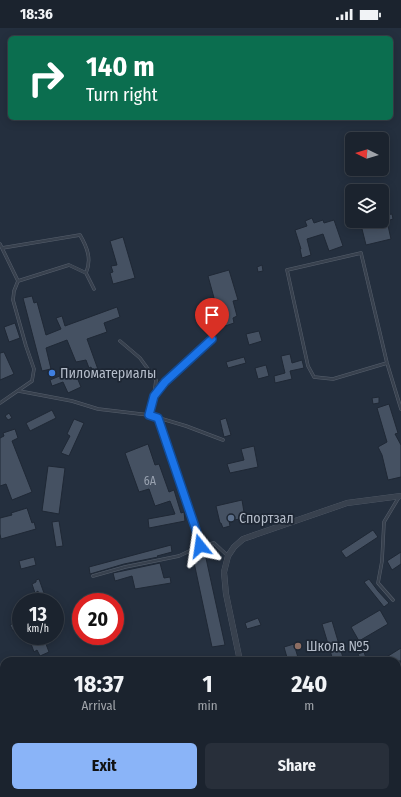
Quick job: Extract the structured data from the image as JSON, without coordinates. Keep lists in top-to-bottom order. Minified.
{"places":["Пиломатериалы","Спортзал","Школа №5"],"house_numbers":["6А"],"north":"left","page":{"status":"18:36","turn":["140 m","Turn right"],"speed":"13 km/h","limit":"20","eta":["18:37","Arrival","1","min","240","m"],"buttons":["Exit","Share"]}}
